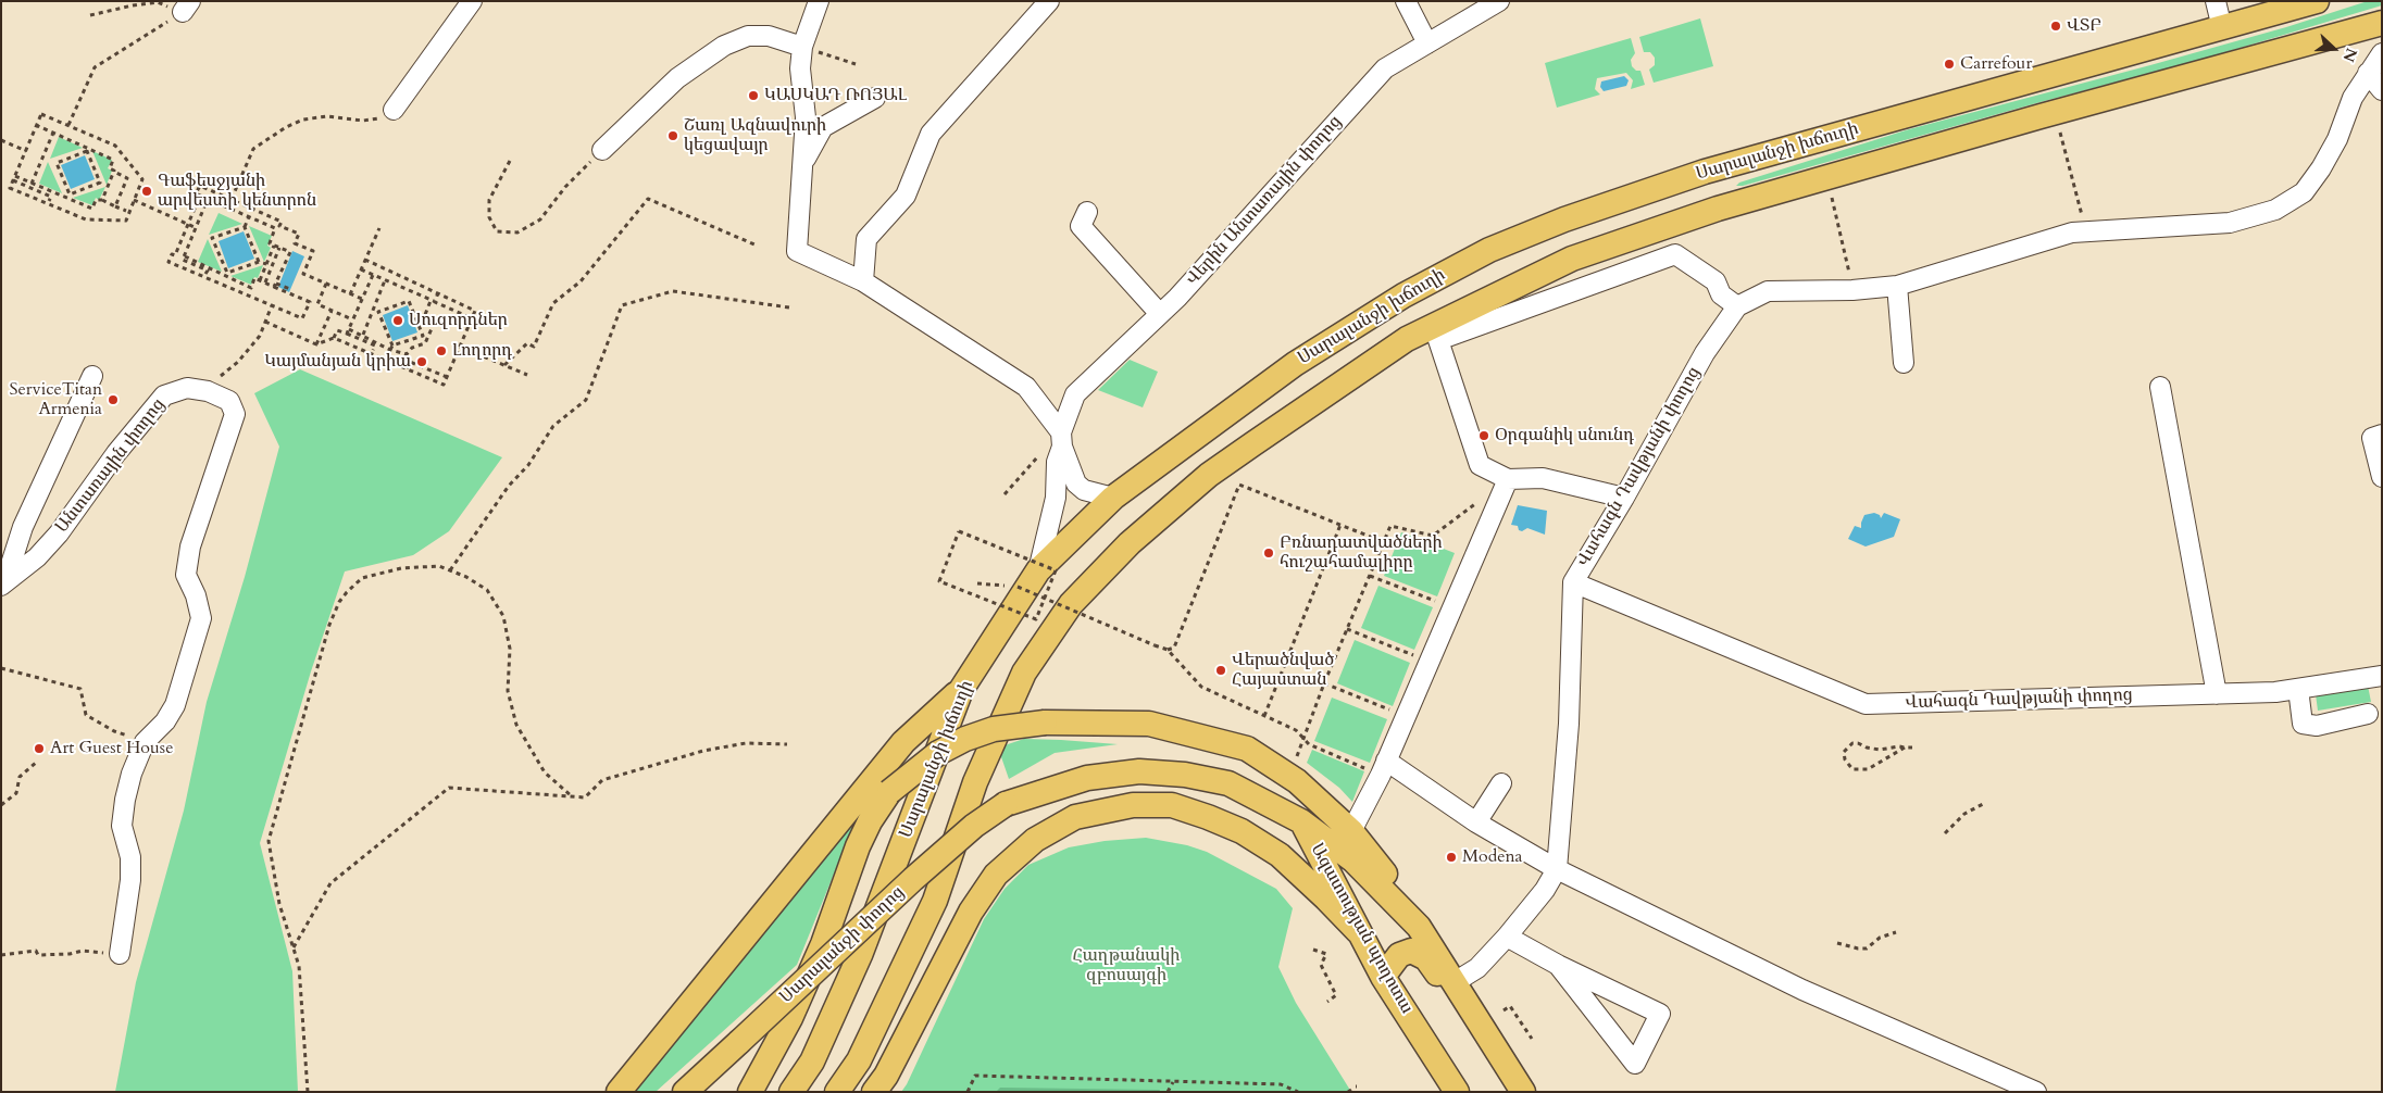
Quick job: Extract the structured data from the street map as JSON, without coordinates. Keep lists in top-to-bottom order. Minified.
{"streets":{"main road":["Սարալանջի խճուղի","Ազատության պողոտա","Սարալանջի փողոց"],"street":["Վերին Անտառային փողոց","Անտառային փողոց","Վահագն Դավթյանի փողոց"]},"crossings":[["Սարալանջի խճուղի","Վերին Անտառային փողոց"],["Ազատության պողոտա","Սարալանջի փողոց"]],"parks":["Հաղթանակի զբոսայգի"],"places":["ՎՏԲ","Carrefour","ԿԱՍԿԱԴ ՌՈՅԱԼ","Շառլ Ազնավուրի կեցավայր","Գաֆեսջյանի արվեստի կենտրոն","Սուզորդներ","Լողորդ","Կայմանյան կրիա","ServiceTitan Armenia","Օրգանիկ սնունդ","Բռնադատվածների հուշահամալիրը","Վերածնված Հայաստան","Art Guest House","Modena"],"north":"right"}
